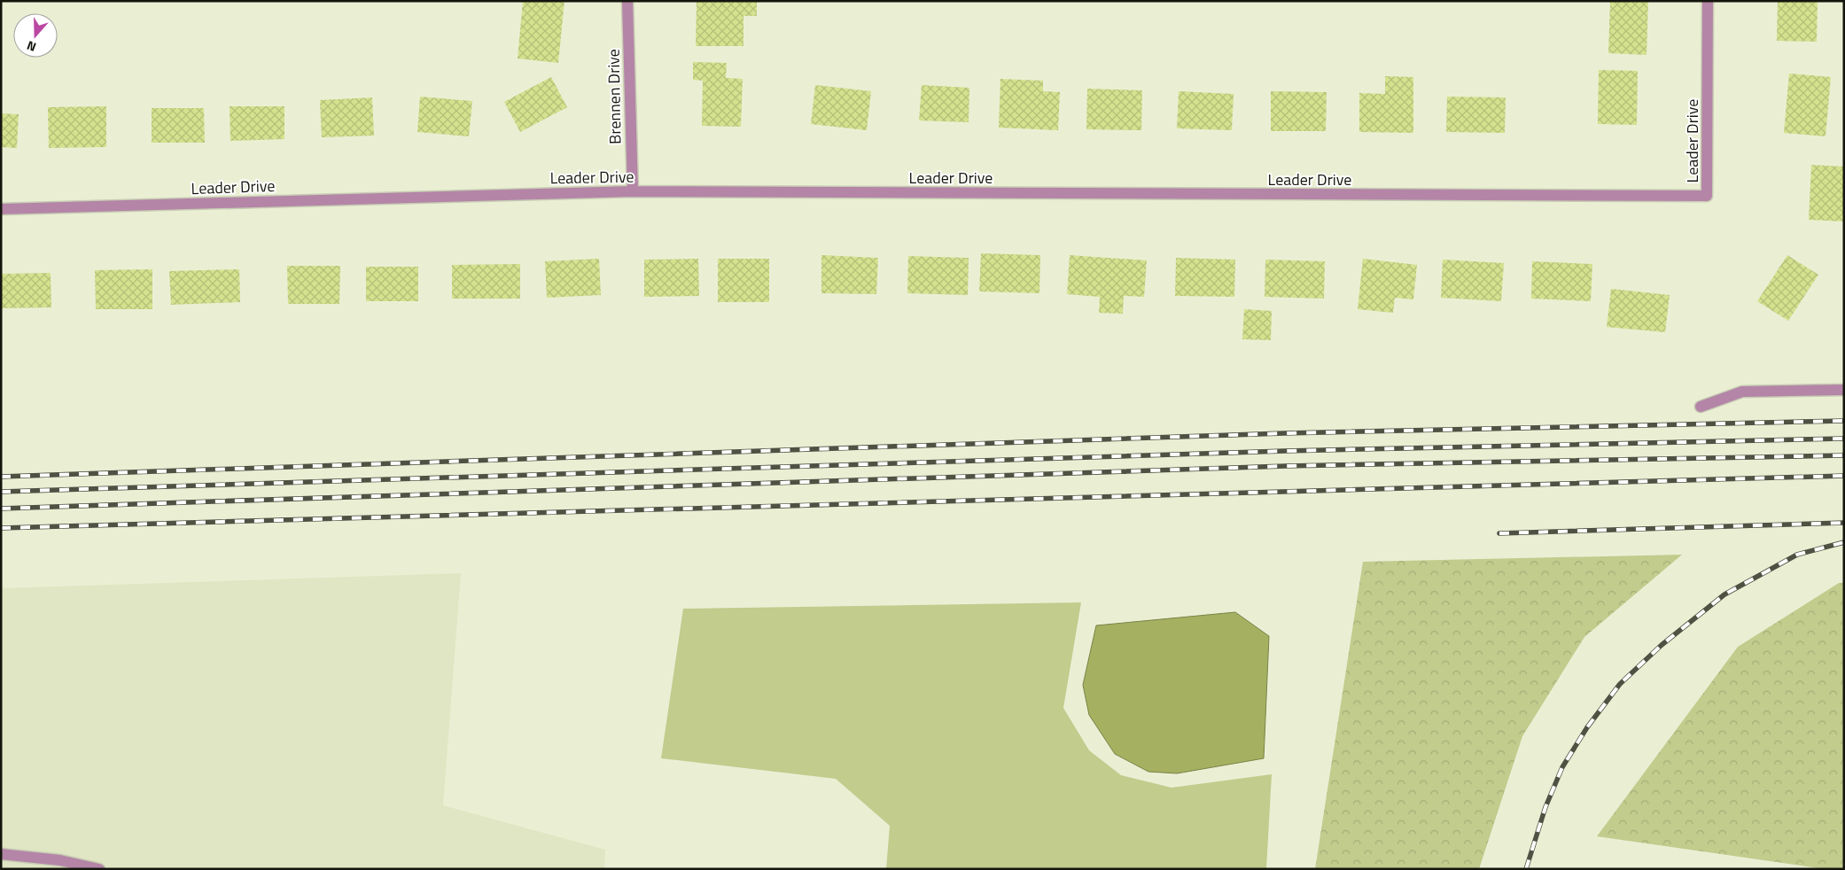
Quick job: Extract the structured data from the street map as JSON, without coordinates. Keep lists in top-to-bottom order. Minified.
{"streets":{"street":["Brennen Drive","Leader Drive"]},"crossings":[["Brennen Drive","Leader Drive"]],"north":"bottom"}
